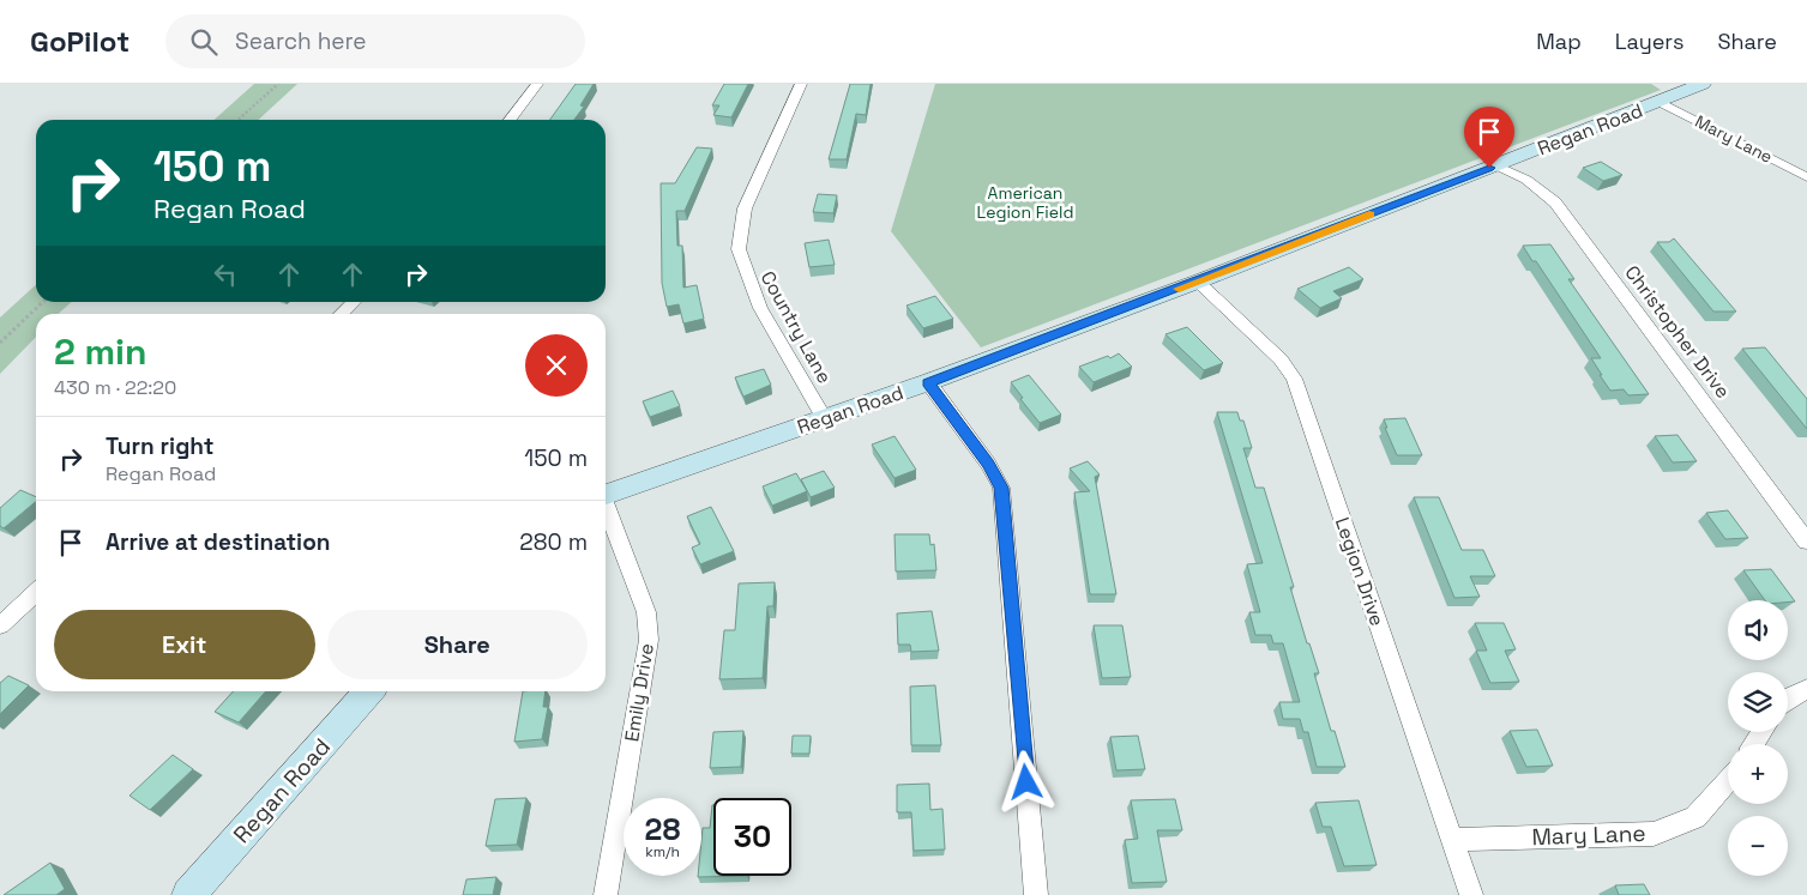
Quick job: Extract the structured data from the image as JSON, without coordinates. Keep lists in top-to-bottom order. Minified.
{"streets":{"street":["Regan Road","Mary Lane","Country Lane","Christopher Drive","Legion Drive","Emily Drive"]},"crossings":[["Regan Road","Mary Lane"],["Regan Road","Country Lane"],["Regan Road","Christopher Drive"],["Regan Road","Legion Drive"],["Mary Lane","Legion Drive"]],"parks":["American Legion Field"],"page":{"header":"GoPilot","search":"Search here","nav":["Map","Layers","Share"],"turn":["150 m","Regan Road"],"heading":["2 min","430 m · 22:20"],"list":[{"name":"Turn right","note":"Regan Road","value":"150 m"},{"name":"Arrive at destination","value":"280 m"}],"buttons":["Exit","Share"],"map_buttons":["+","−"],"speed":"28 km/h","limit":"30"}}
